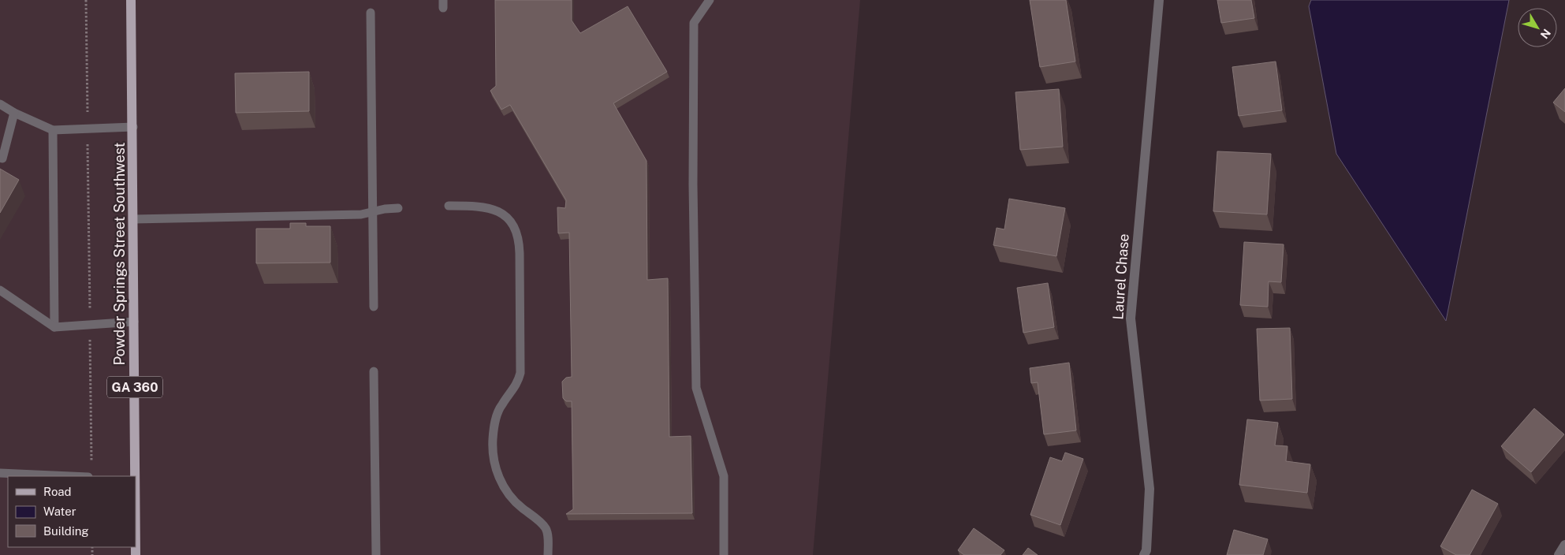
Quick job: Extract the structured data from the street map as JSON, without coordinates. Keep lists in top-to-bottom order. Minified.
{"streets":{"main road":["Powder Springs Street Southwest","GA 360"],"street":["Laurel Chase"]},"legend":["Road","Water","Building"],"north":"bottom right"}
